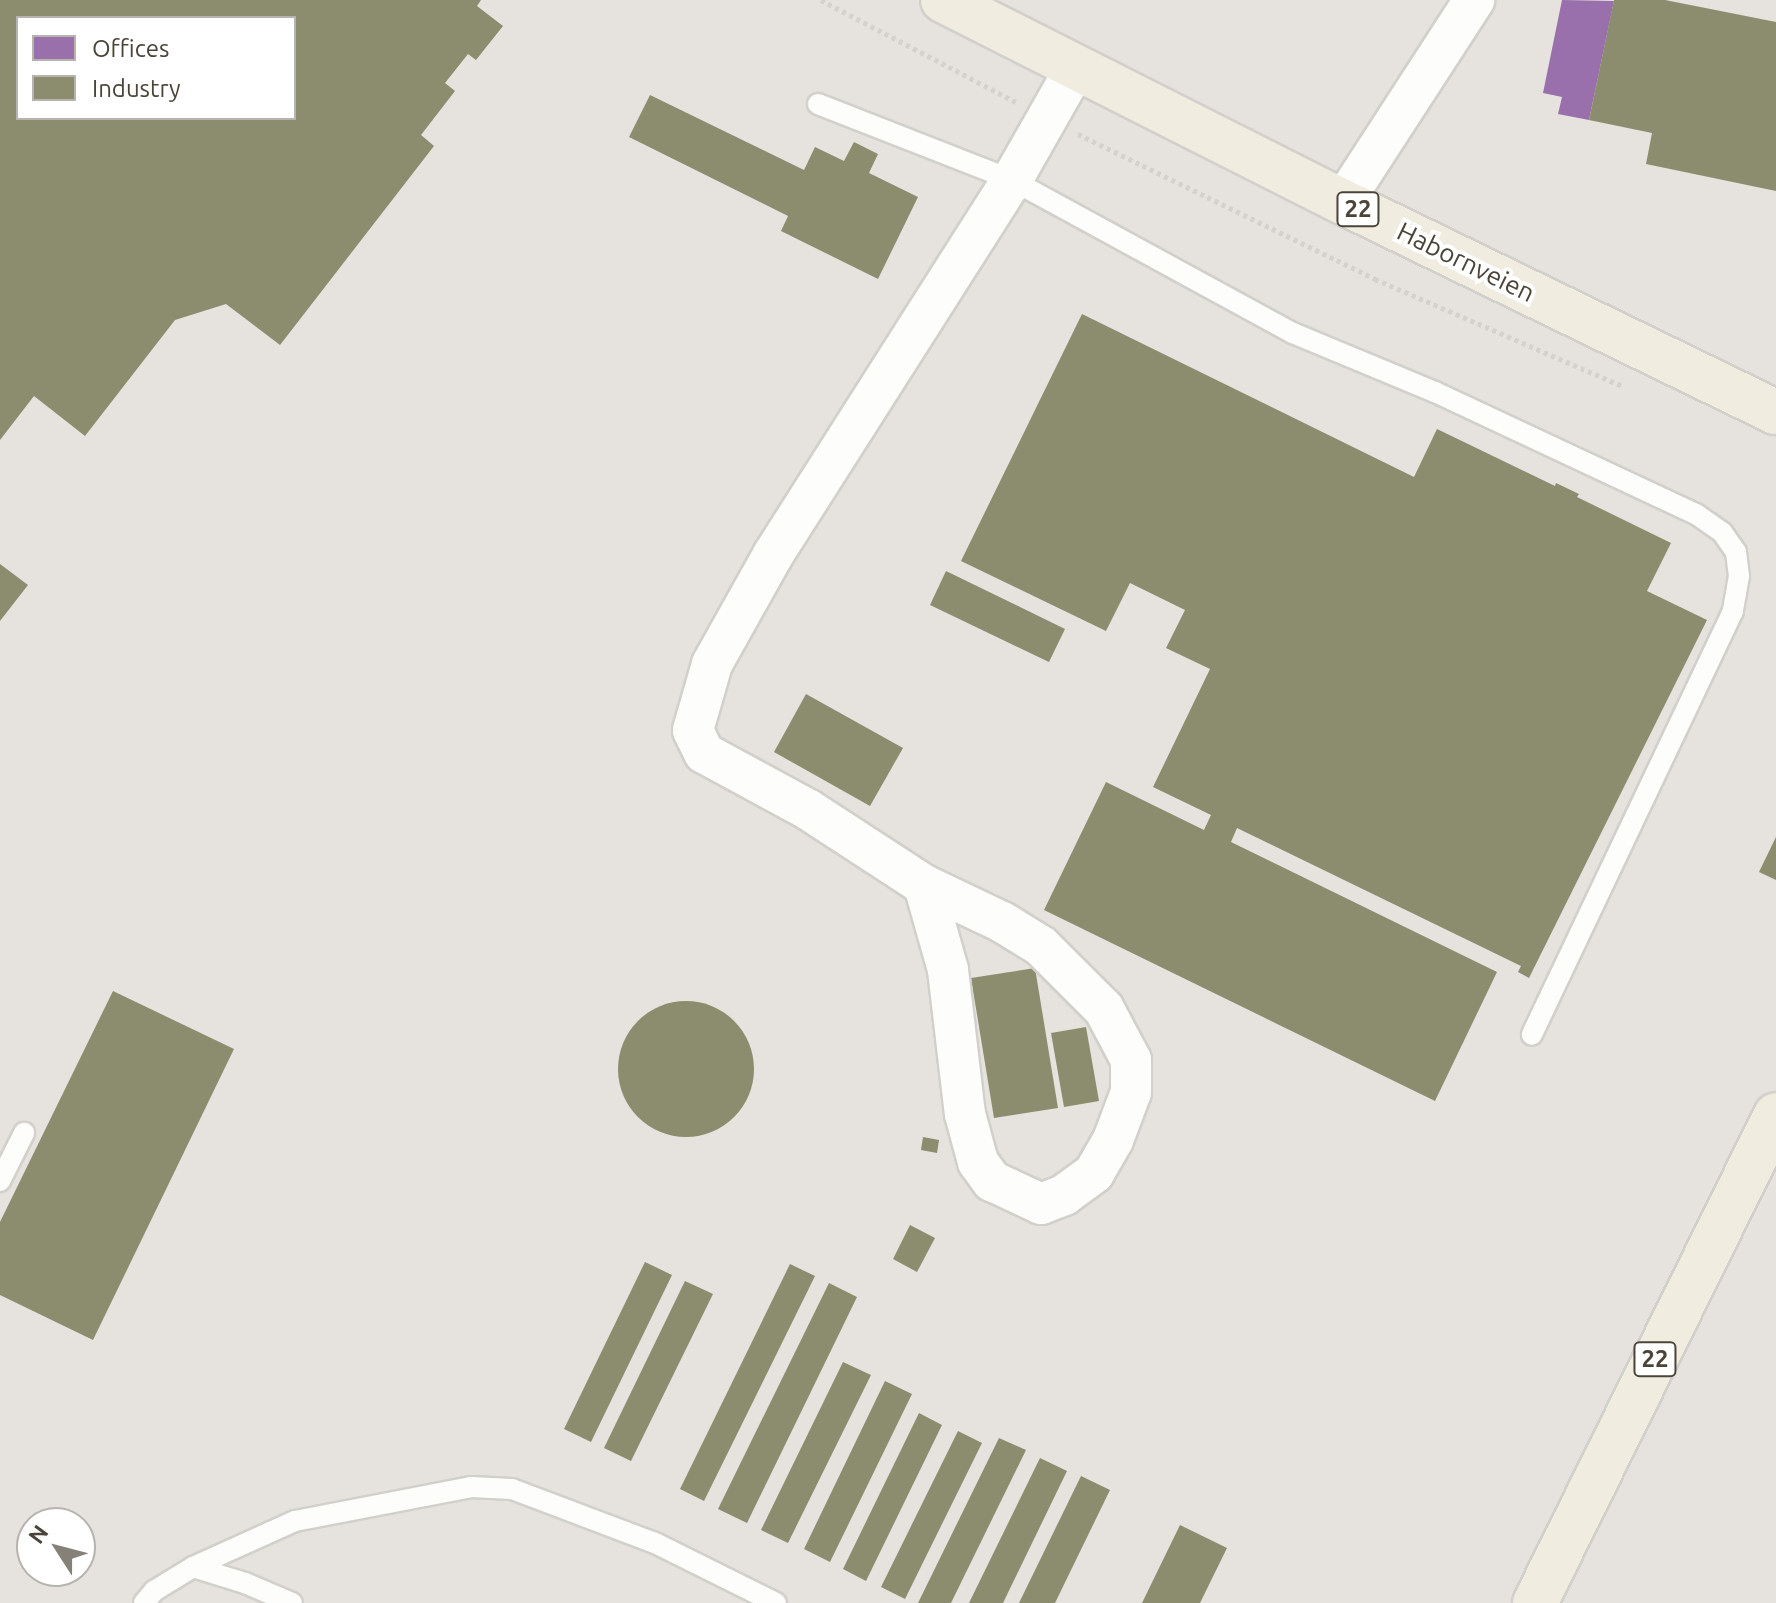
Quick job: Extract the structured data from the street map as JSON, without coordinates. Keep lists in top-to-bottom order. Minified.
{"streets":{"highway":["22","Habornveien"]},"legend":["Offices","Industry"],"north":"top left"}
